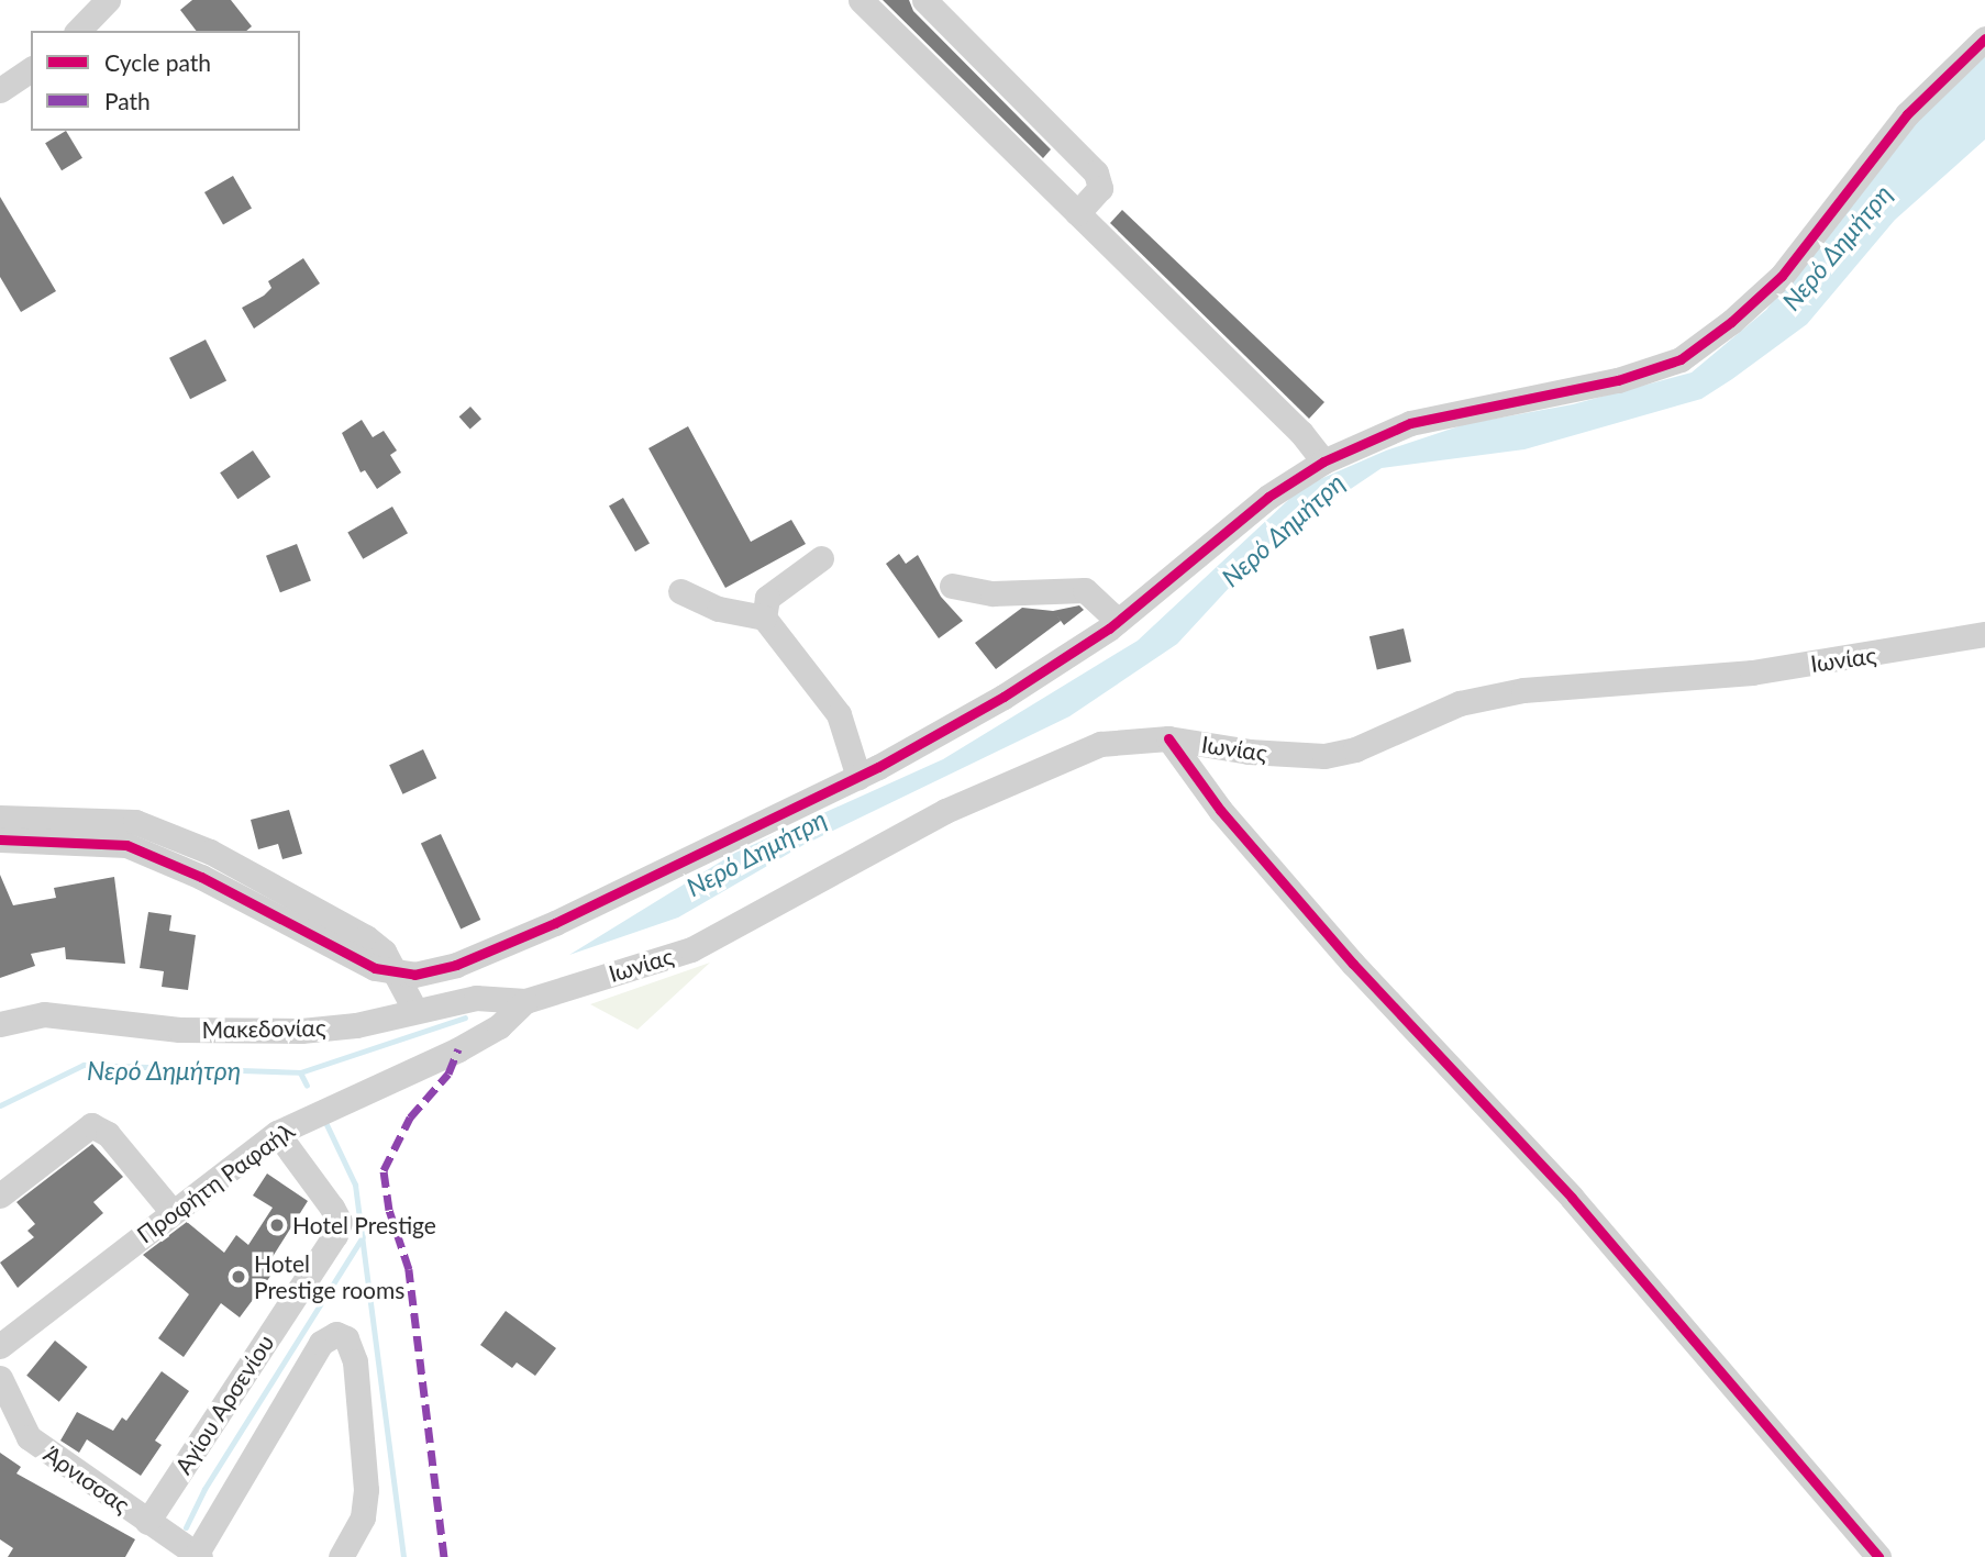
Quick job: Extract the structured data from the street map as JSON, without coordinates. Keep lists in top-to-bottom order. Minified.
{"streets":{"street":["Ιωνίας","Μακεδονίας","Προφήτη Ραφαήλ","Αγίου Αρσενίου","Άρνισσας"]},"crossings":[["Ιωνίας","Μακεδονίας"],["Ιωνίας","Προφήτη Ραφαήλ"],["Μακεδονίας","Προφήτη Ραφαήλ"],["Προφήτη Ραφαήλ","Αγίου Αρσενίου"],["Αγίου Αρσενίου","Άρνισσας"]],"water":["Νερό Δημήτρη"],"places":["Hotel Prestige","Hotel Prestige rooms"],"legend":["Cycle path","Path"]}
